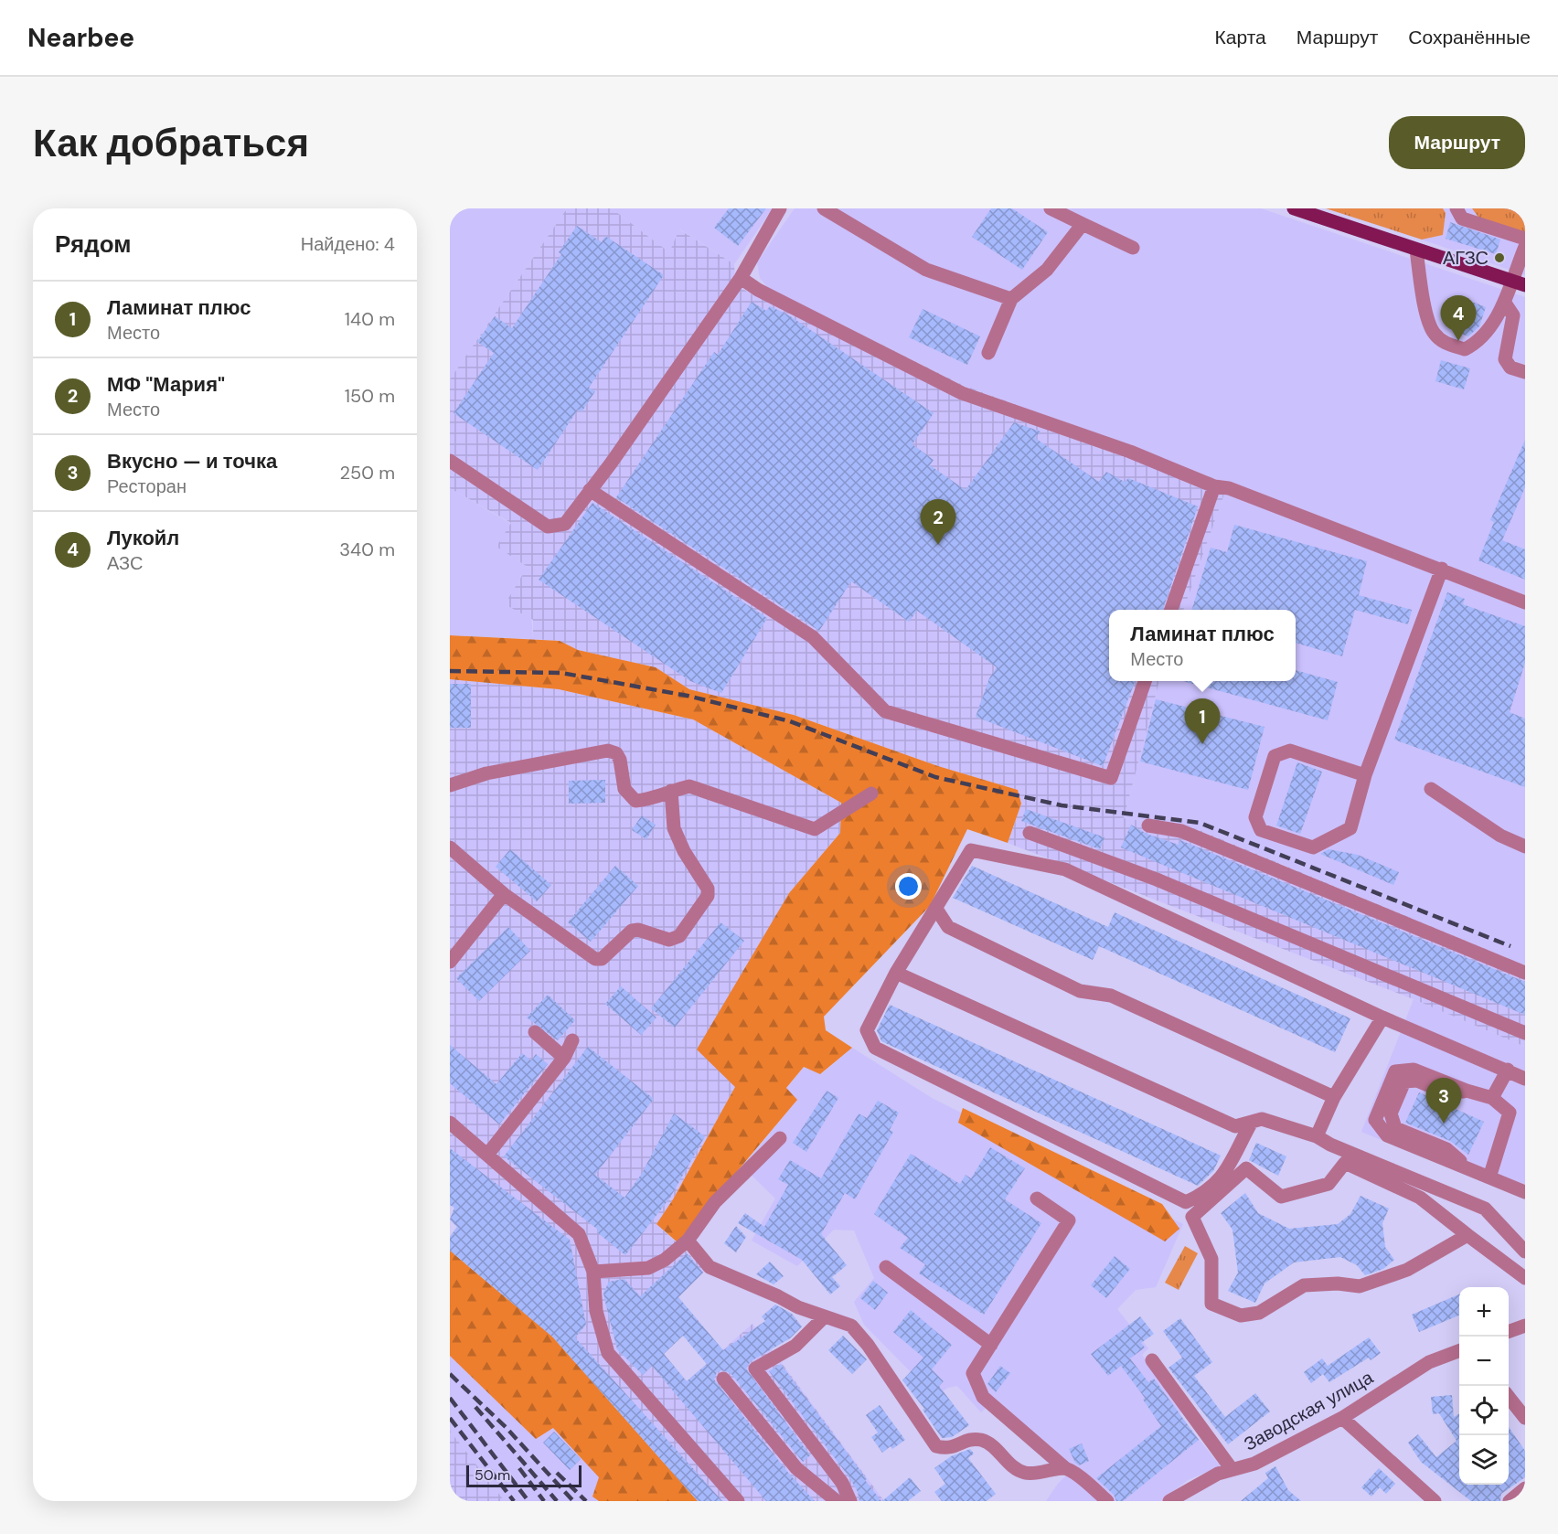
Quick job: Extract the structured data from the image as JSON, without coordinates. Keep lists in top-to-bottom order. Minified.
{"streets":{"street":["Заводская улица"]},"places":["АГЗС"],"scale_bar":"50 m","page":{"header":"Nearbee","nav":["Карта","Маршрут","Сохранённые"],"buttons":"Маршрут","title":"Как добраться","heading":["Рядом","Найдено: 4"],"list":[{"mark":"1","name":"Ламинат плюс","note":"Место","value":"140 m"},{"mark":"2","name":"МФ \"Мария\"","note":"Место","value":"150 m"},{"mark":"3","name":"Вкусно — и точка","note":"Ресторан","value":"250 m"},{"mark":"4","name":"Лукойл","note":"АЗС","value":"340 m"}],"pins":["4","2","1","3"],"popup":["Ламинат плюс","Место"],"map_buttons":["+","−"],"scale":"50 m"}}
